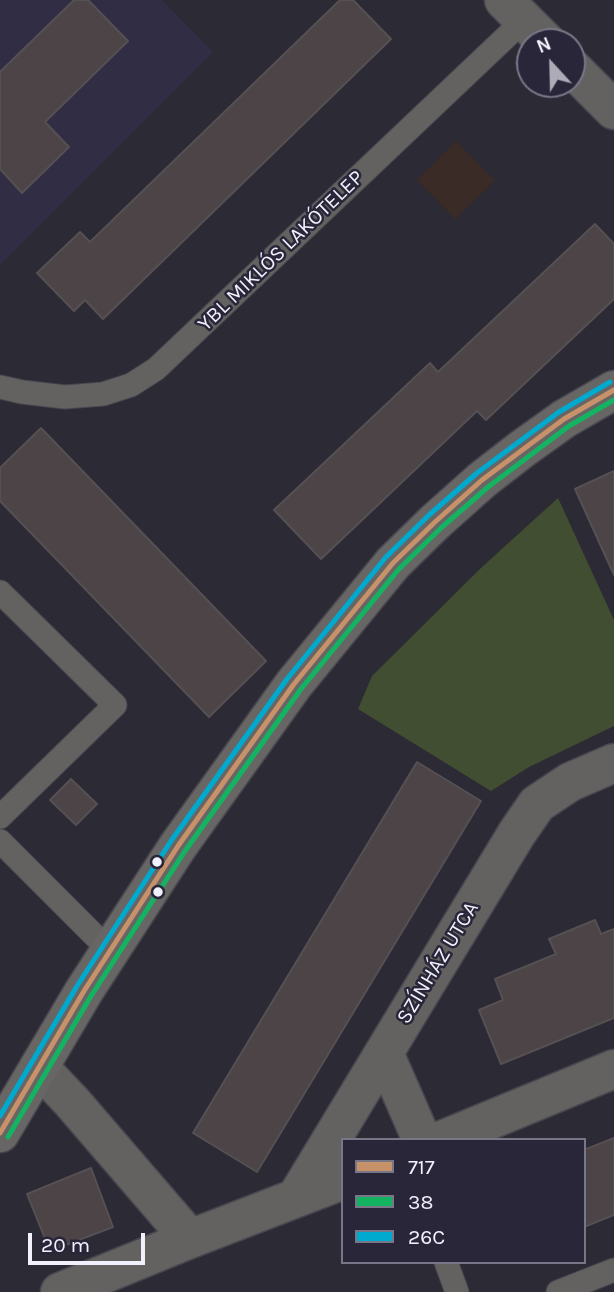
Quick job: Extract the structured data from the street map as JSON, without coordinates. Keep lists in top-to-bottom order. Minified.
{"streets":{"street":["SZÍNHÁZ UTCA"],"lane":["YBL MIKLÓS LAKÓTELEP"]},"lines":["transit line 26C","transit line 717","transit line 38"],"legend":["717","38","26C"],"scale_bar":"20 m","north":"top"}
